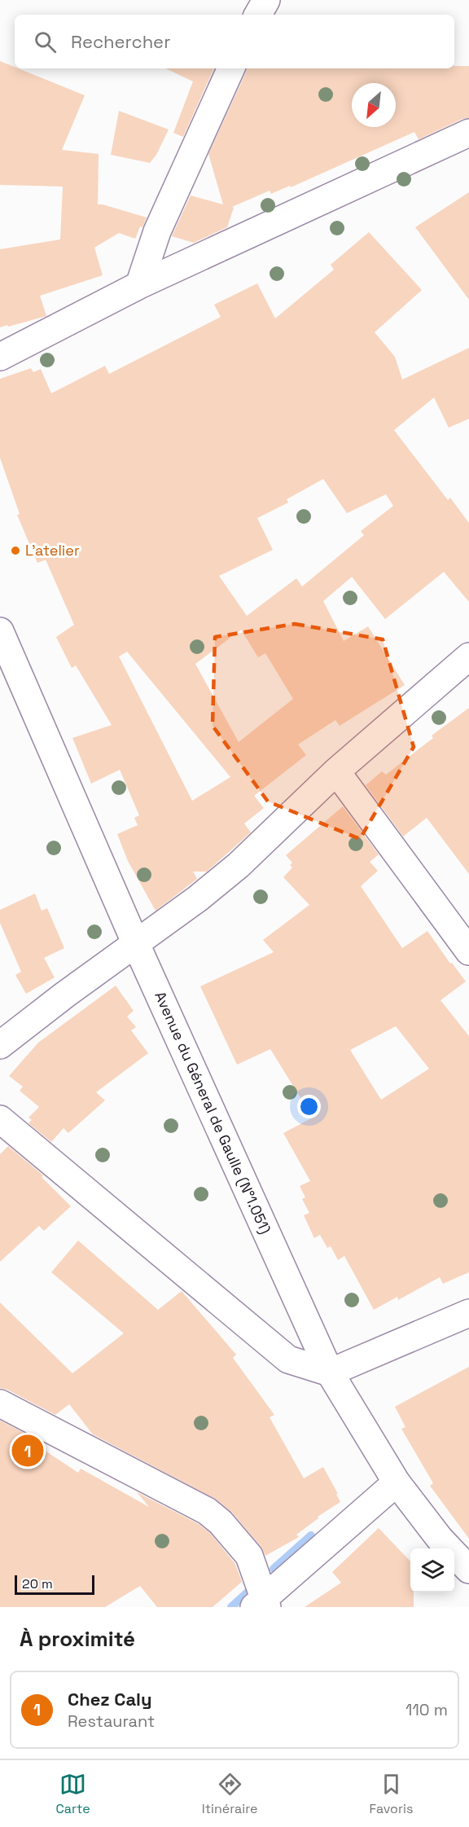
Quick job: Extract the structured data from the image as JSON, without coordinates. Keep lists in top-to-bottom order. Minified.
{"streets":{"street":["Avenue du Géneral de Gaulle (N°1.051)"]},"places":["L'atelier"],"scale_bar":"20 m","north":"bottom left","page":{"search":"Rechercher","pins":"1","scale":"20 m","heading":"À proximité","list":[{"mark":"1","name":"Chez Caly","note":"Restaurant","value":"110 m"}],"nav":["Carte","Itinéraire","Favoris"]}}
